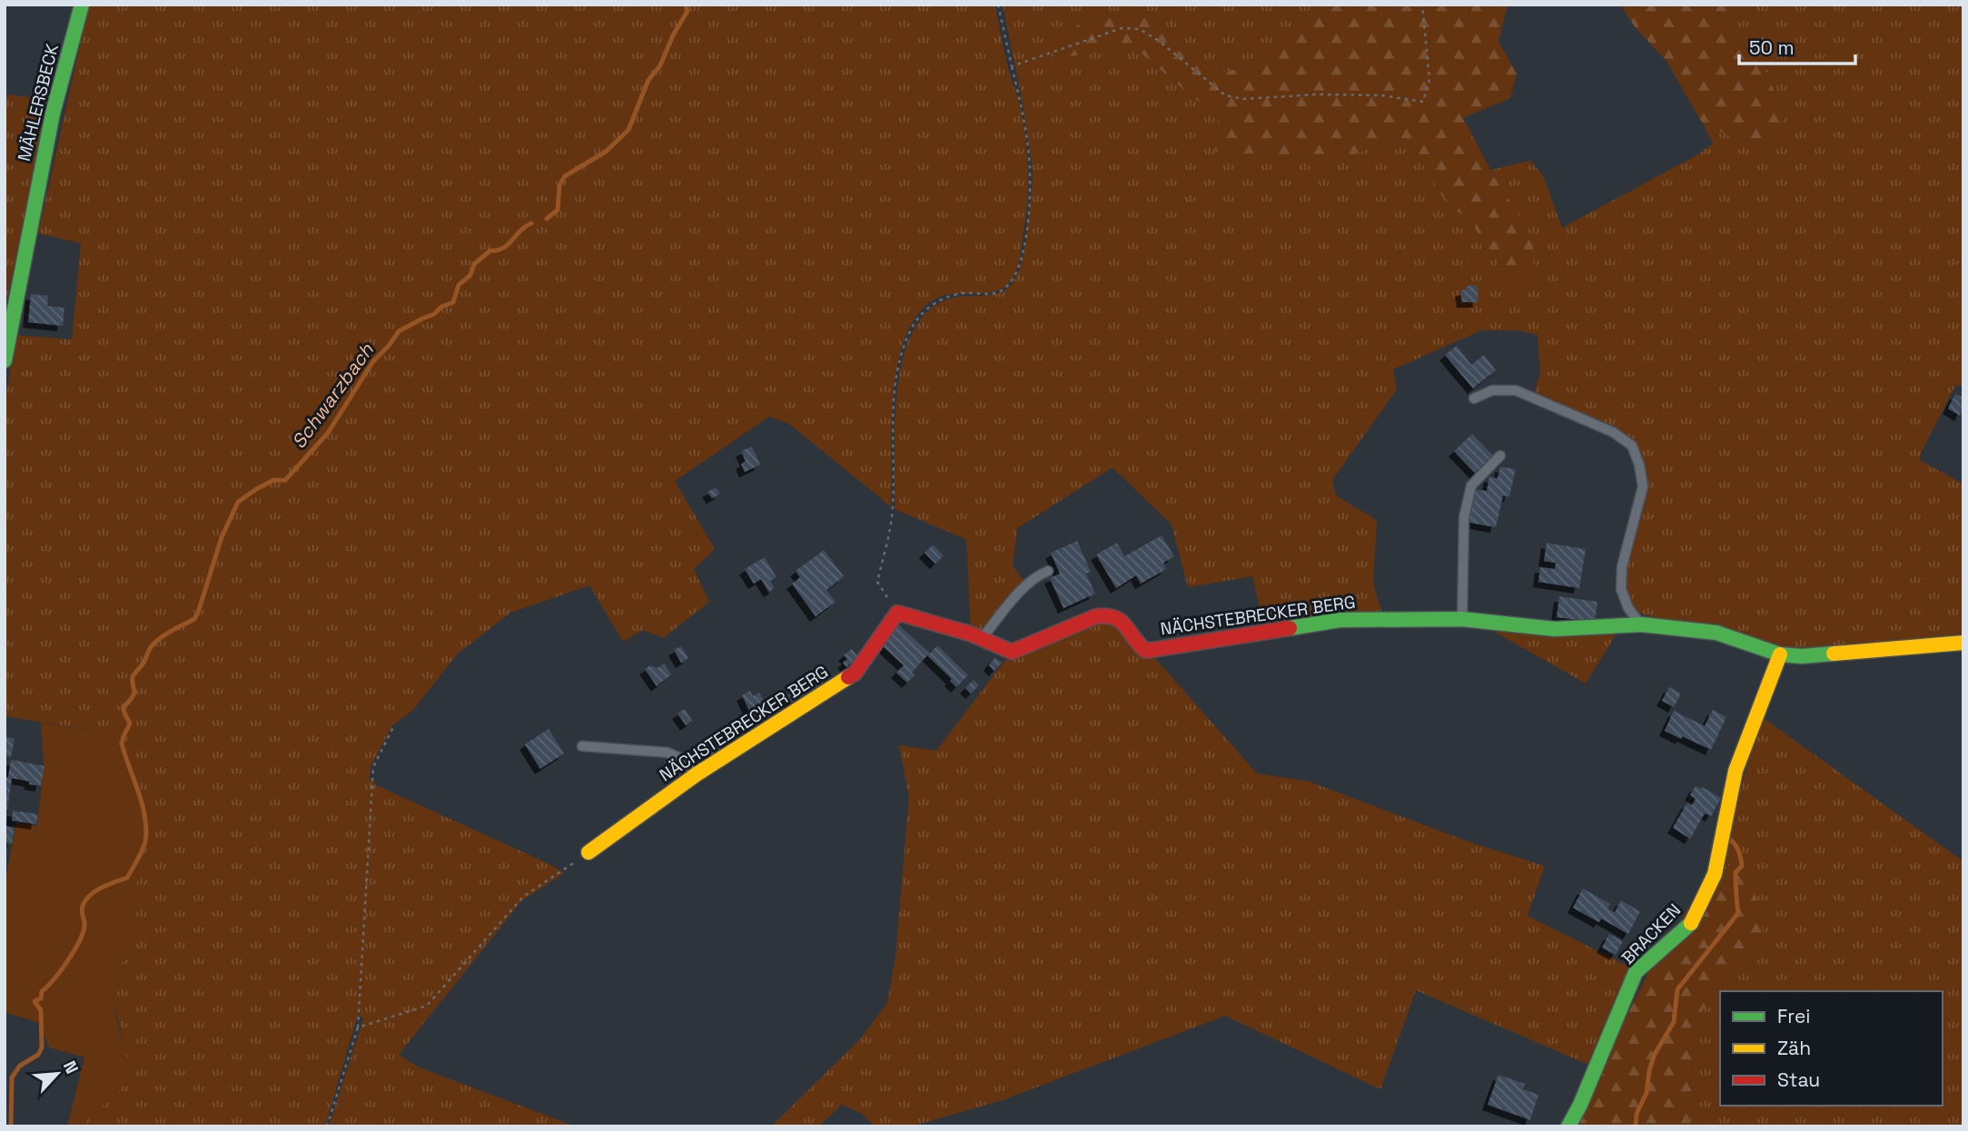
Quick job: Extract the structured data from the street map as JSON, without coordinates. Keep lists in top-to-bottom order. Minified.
{"streets":{"street":["MÄHLERSBECK","NÄCHSTEBRECKER BERG","BRACKEN"]},"crossings":[["NÄCHSTEBRECKER BERG","BRACKEN"]],"water":["Schwarzbach"],"legend":["Frei","Zäh","Stau"],"scale_bar":"50 m","north":"top right"}
